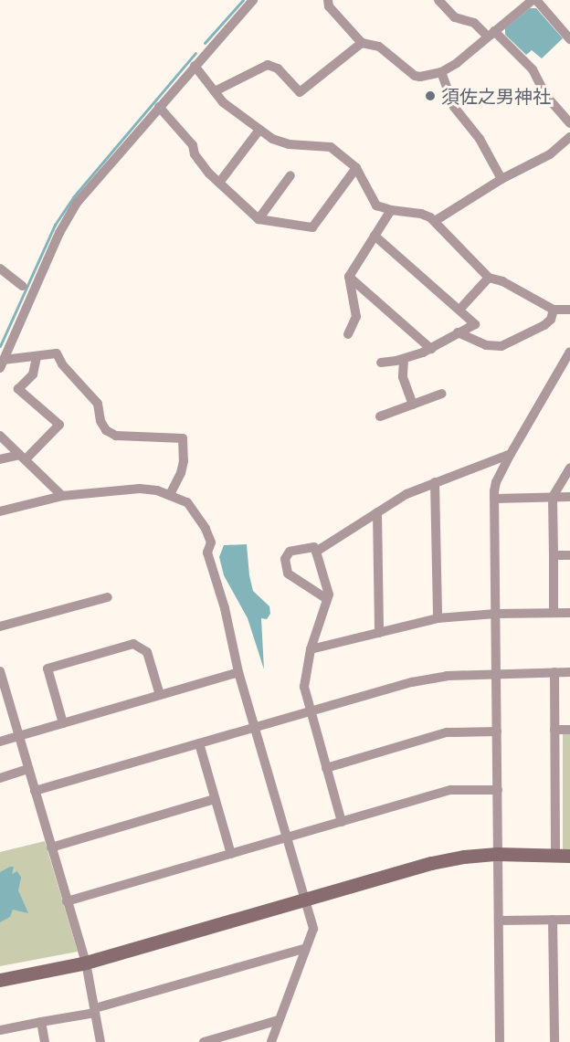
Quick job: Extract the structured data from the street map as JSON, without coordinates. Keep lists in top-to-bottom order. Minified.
{"places":["須佐之男神社"]}
